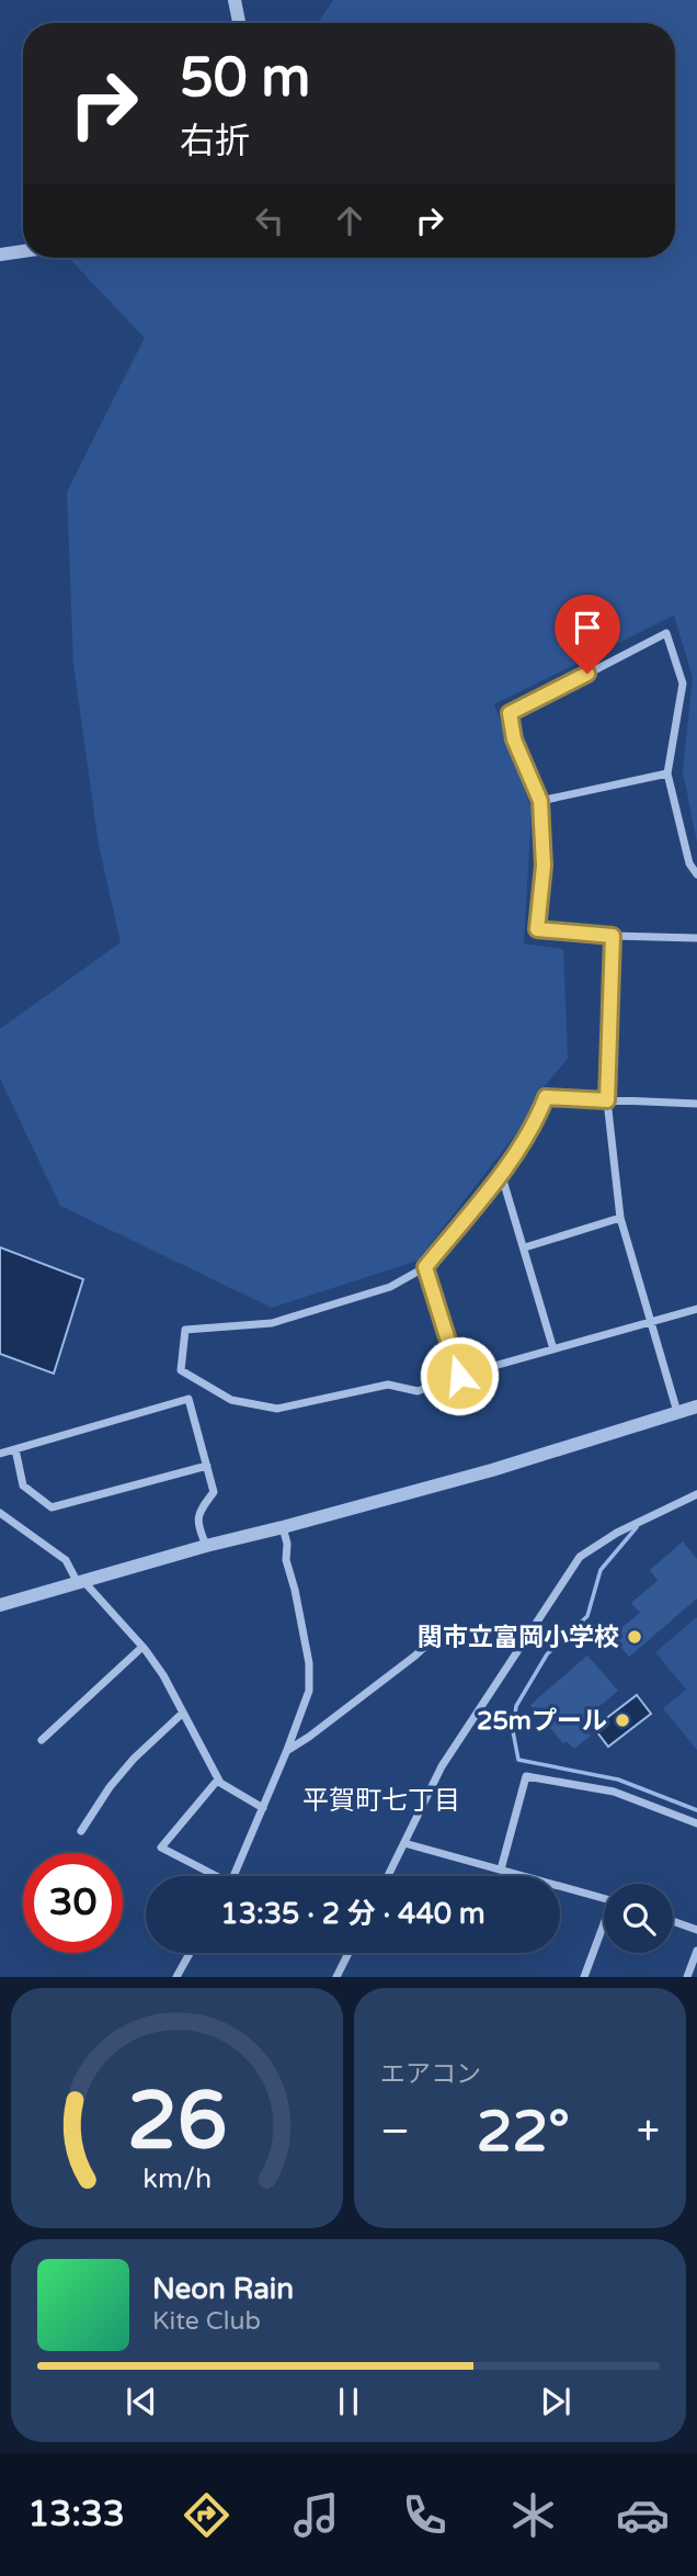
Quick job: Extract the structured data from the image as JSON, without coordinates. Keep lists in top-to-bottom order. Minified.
{"districts":["平賀町七丁目"],"places":["関市立富岡小学校","25mプール"],"page":{"turn":["50 m","右折"],"limit":"30","trip":"13:35 · 2 分 · 440 m","tile":"エアコン","heat":["−","22°","+"],"song":["Neon Rain","Kite Club"],"tabs":"13:33","gauge":["26","km/h"]}}
